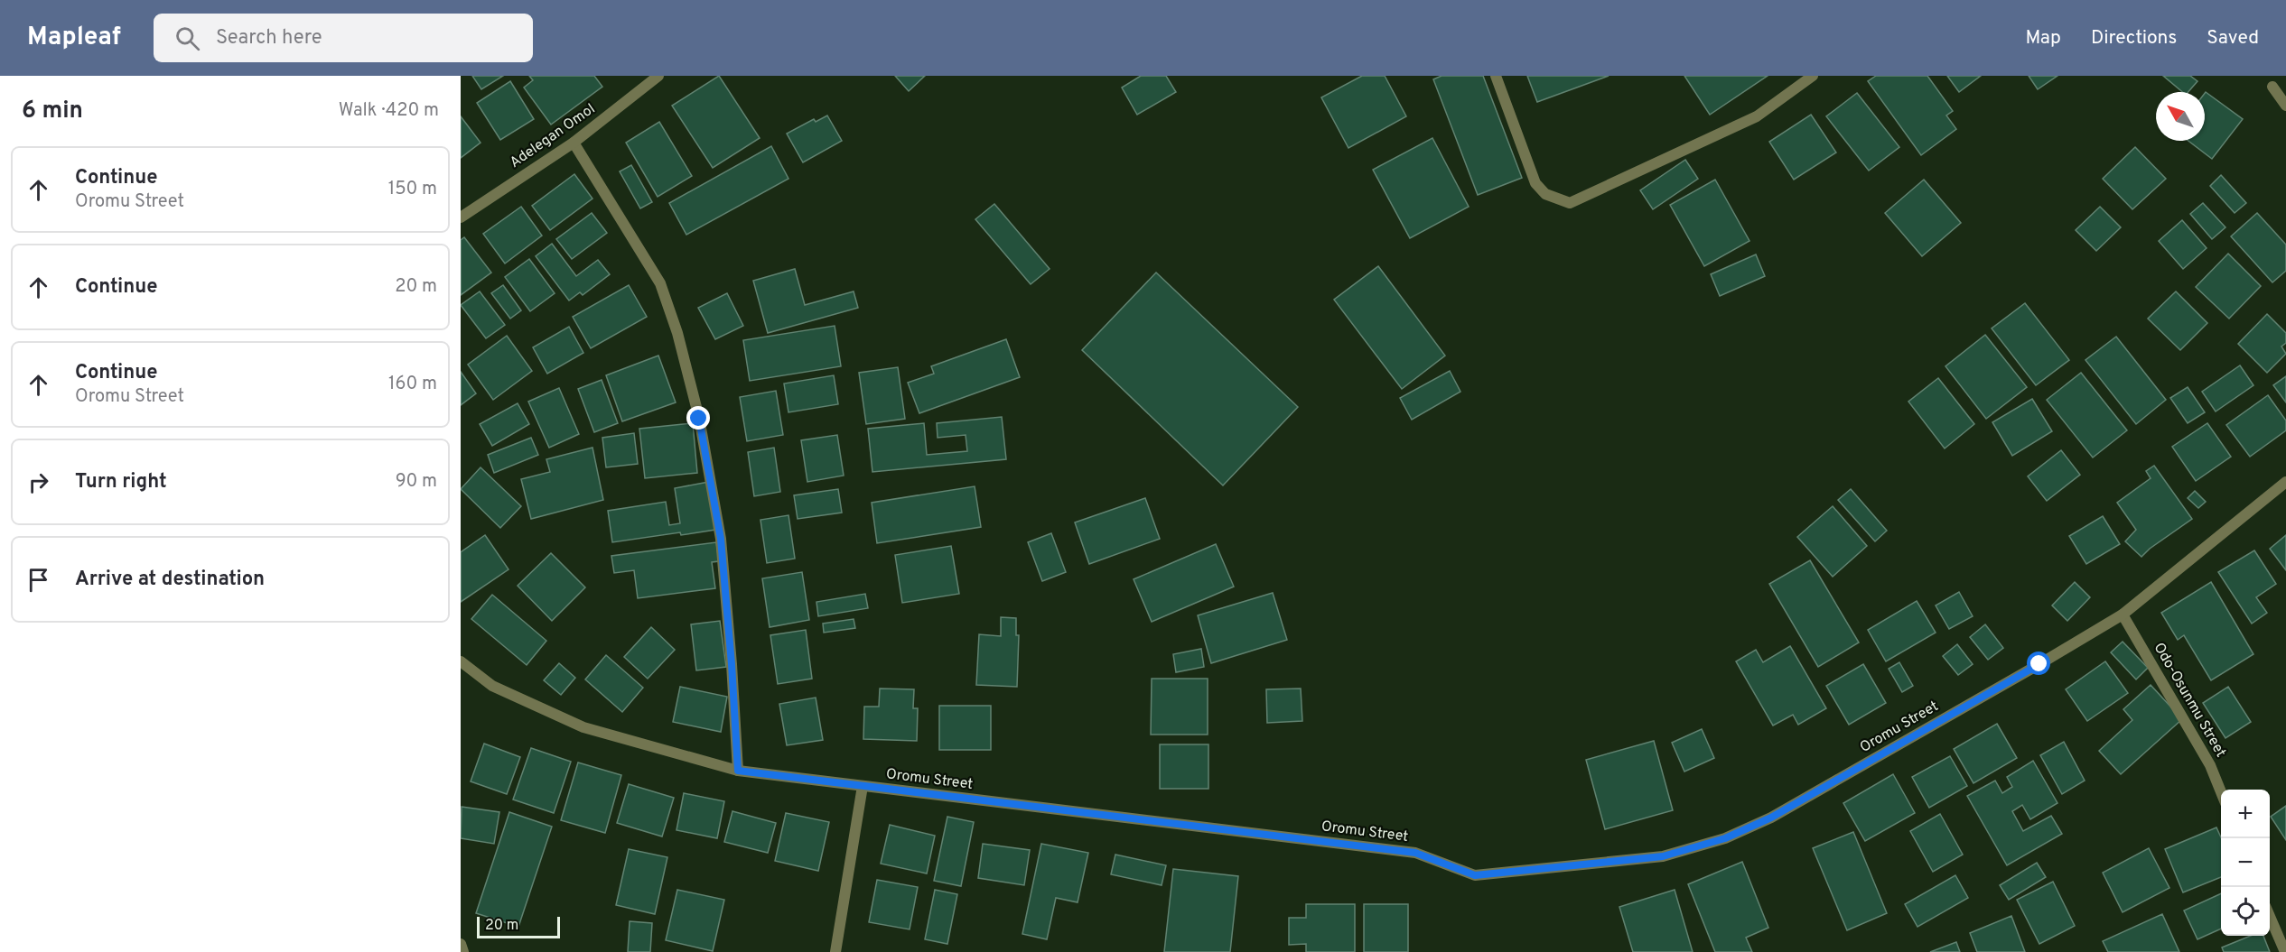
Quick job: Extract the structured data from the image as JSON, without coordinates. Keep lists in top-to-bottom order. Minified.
{"streets":{"street":["Adelegan Omol","Odo-Osunmu Street","Oromu Street"]},"crossings":[["Odo-Osunmu Street","Oromu Street"]],"scale_bar":"20 m","north":"top left","page":{"header":"Mapleaf","search":"Search here","nav":["Map","Directions","Saved"],"heading":["6 min","Walk · 420 m"],"list":[["Continue","Oromu Street","150 m"],["Continue","20 m"],["Continue","Oromu Street","160 m"],["Turn right","90 m"],"Arrive at destination"],"map_buttons":["+","−"],"scale":"20 m"}}
